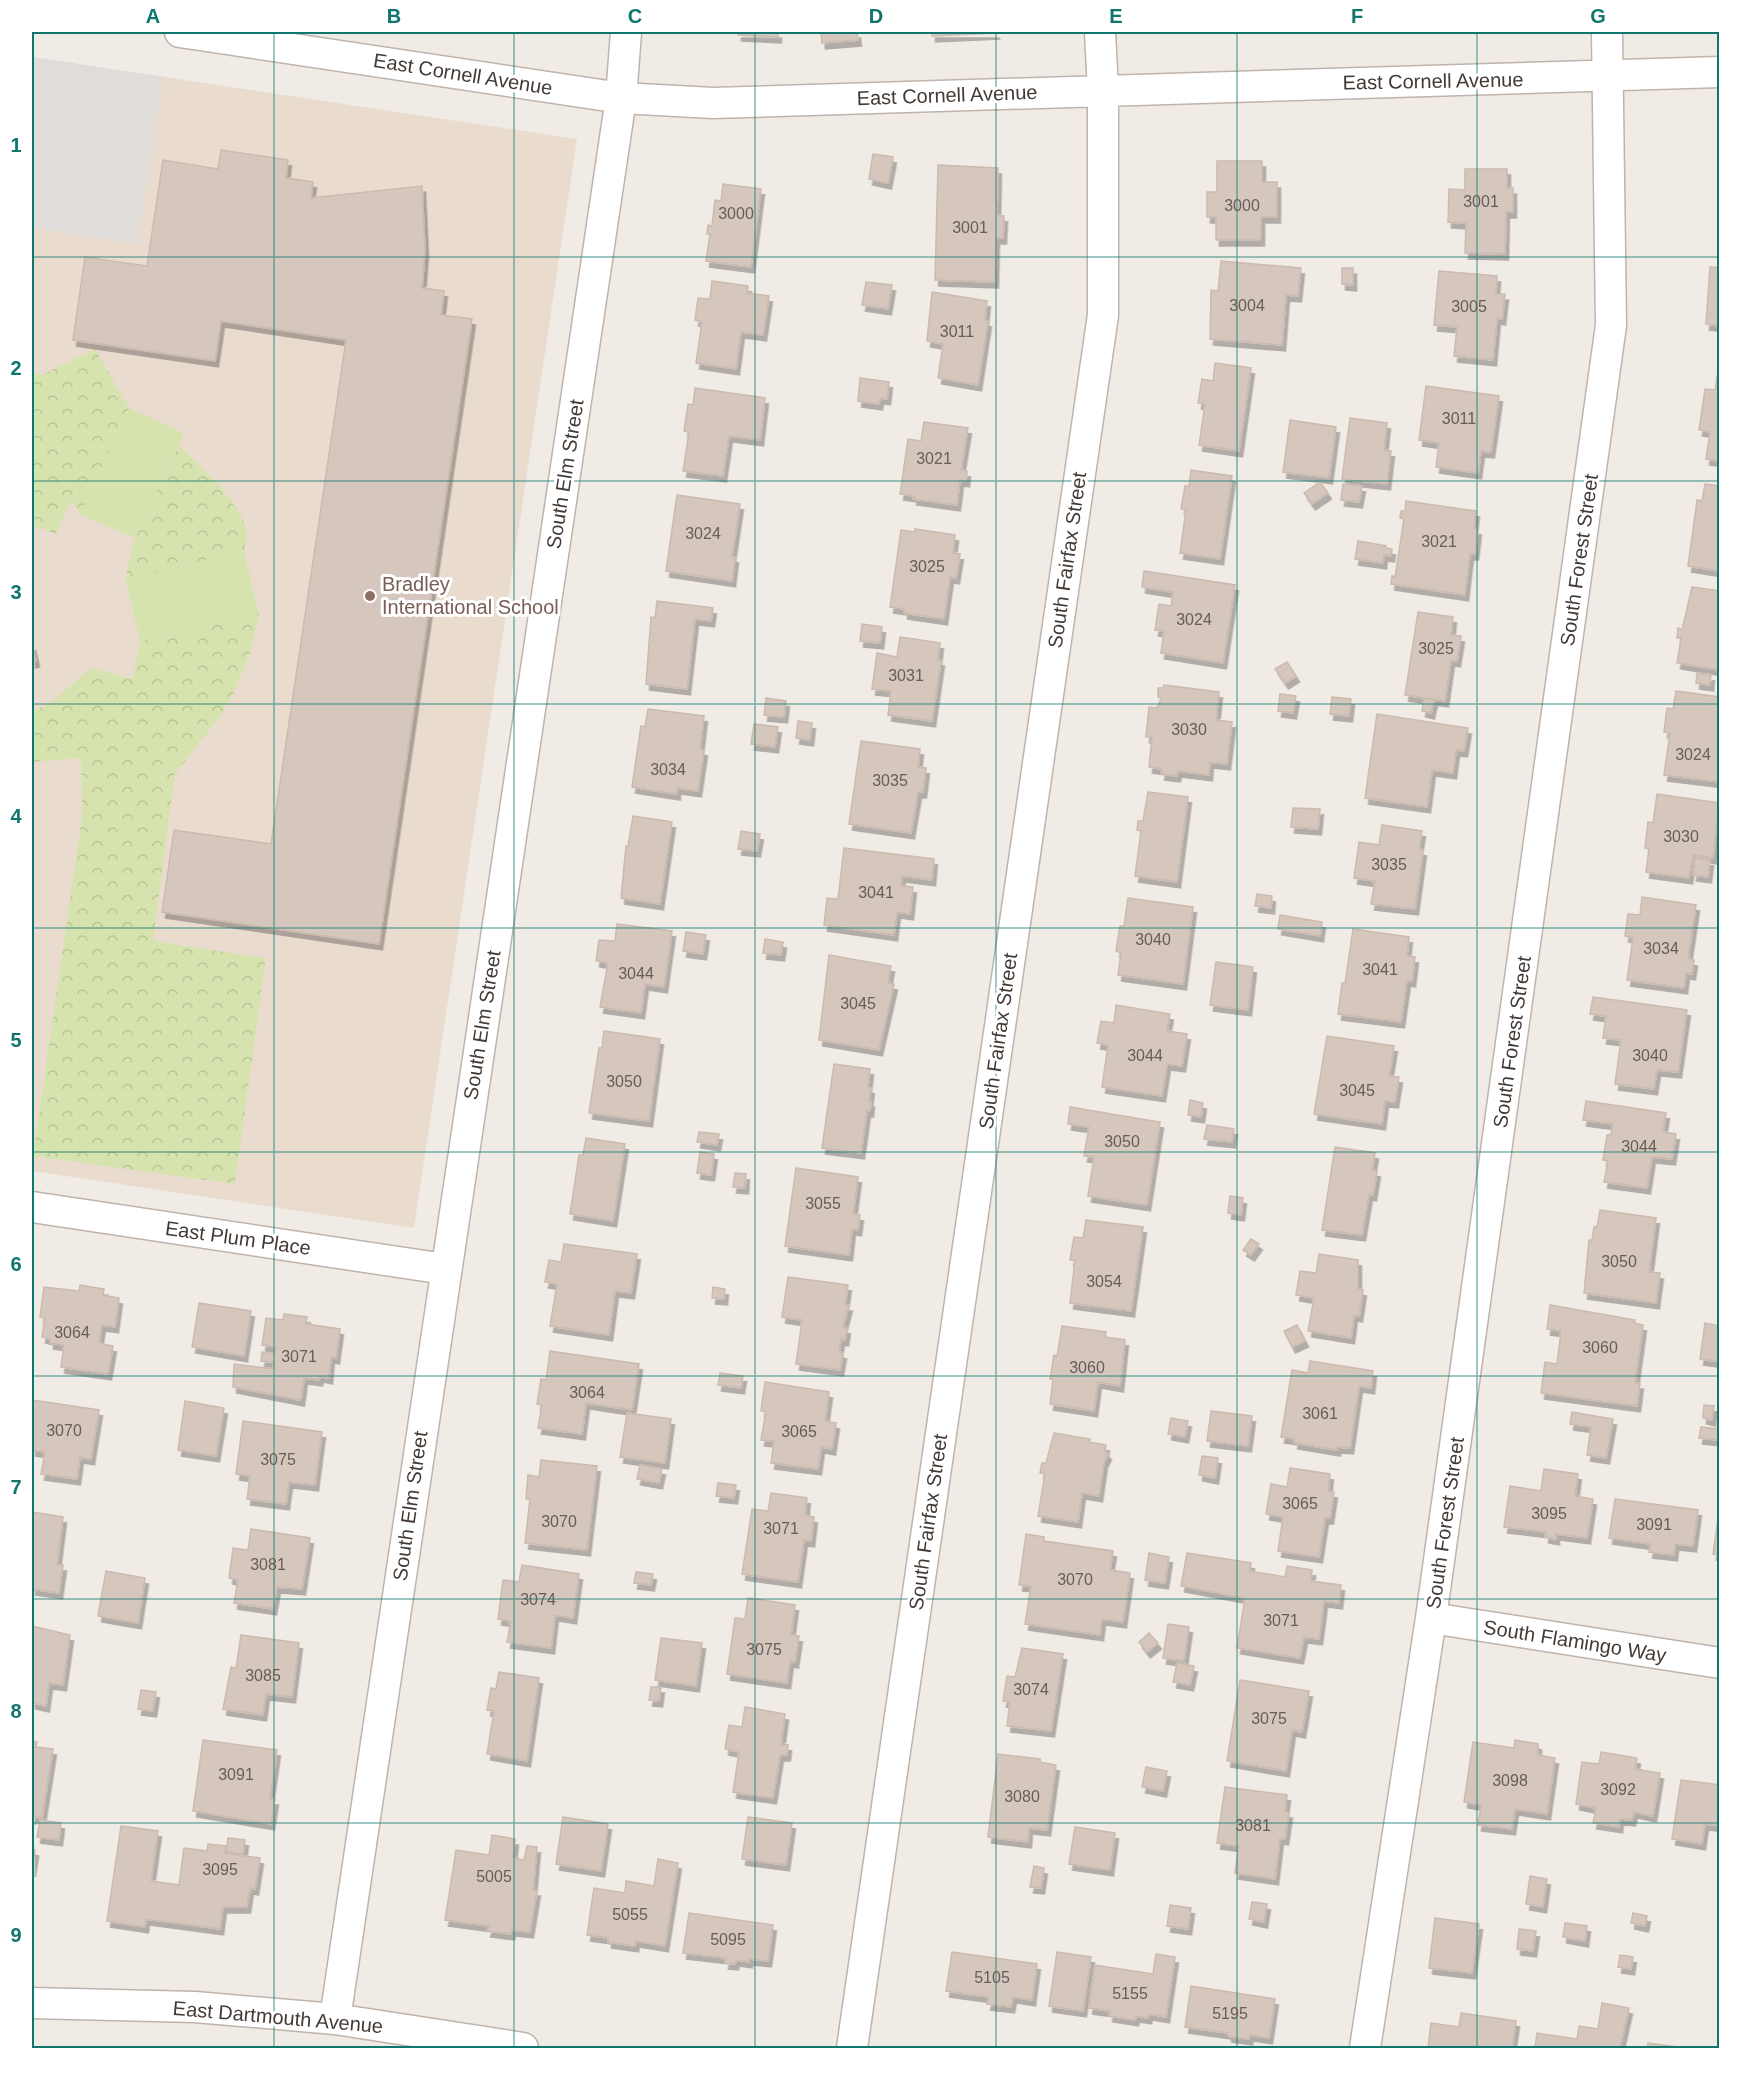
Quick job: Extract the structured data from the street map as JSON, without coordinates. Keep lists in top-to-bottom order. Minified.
{"streets":{"street":["East Cornell Avenue","South Elm Street","South Fairfax Street","South Forest Street","East Plum Place","South Flamingo Way","East Dartmouth Avenue"]},"crossings":[["East Cornell Avenue","South Elm Street"],["East Cornell Avenue","South Fairfax Street"],["East Cornell Avenue","South Forest Street"],["South Elm Street","East Plum Place"],["South Elm Street","East Dartmouth Avenue"],["South Forest Street","South Flamingo Way"]],"places":["Bradley International School"],"house_numbers":["3001","3000","3000","3001","3004","3005","3011","3011","3021","3024","3021","3025","3024","3025","3031","3030","3024","3034","3035","3030","3035","3041","3040","3034","3041","3044","3045","3044","3040","3050","3045","3050","3044","3055","3050","3054","3064","3060","3071","3060","3064","3061","3070","3065","3075","3065","3095","3070","3091","3071","3081","3070","3074","3071","3075","3085","3074","3075","3091","3098","3092","3080","3081","3095","5005","5055","5095","5105","5155","5195"],"grid":{"columns":["A","B","C","D","E","F","G"],"rows":["1","2","3","4","5","6","7","8","9"]}}
